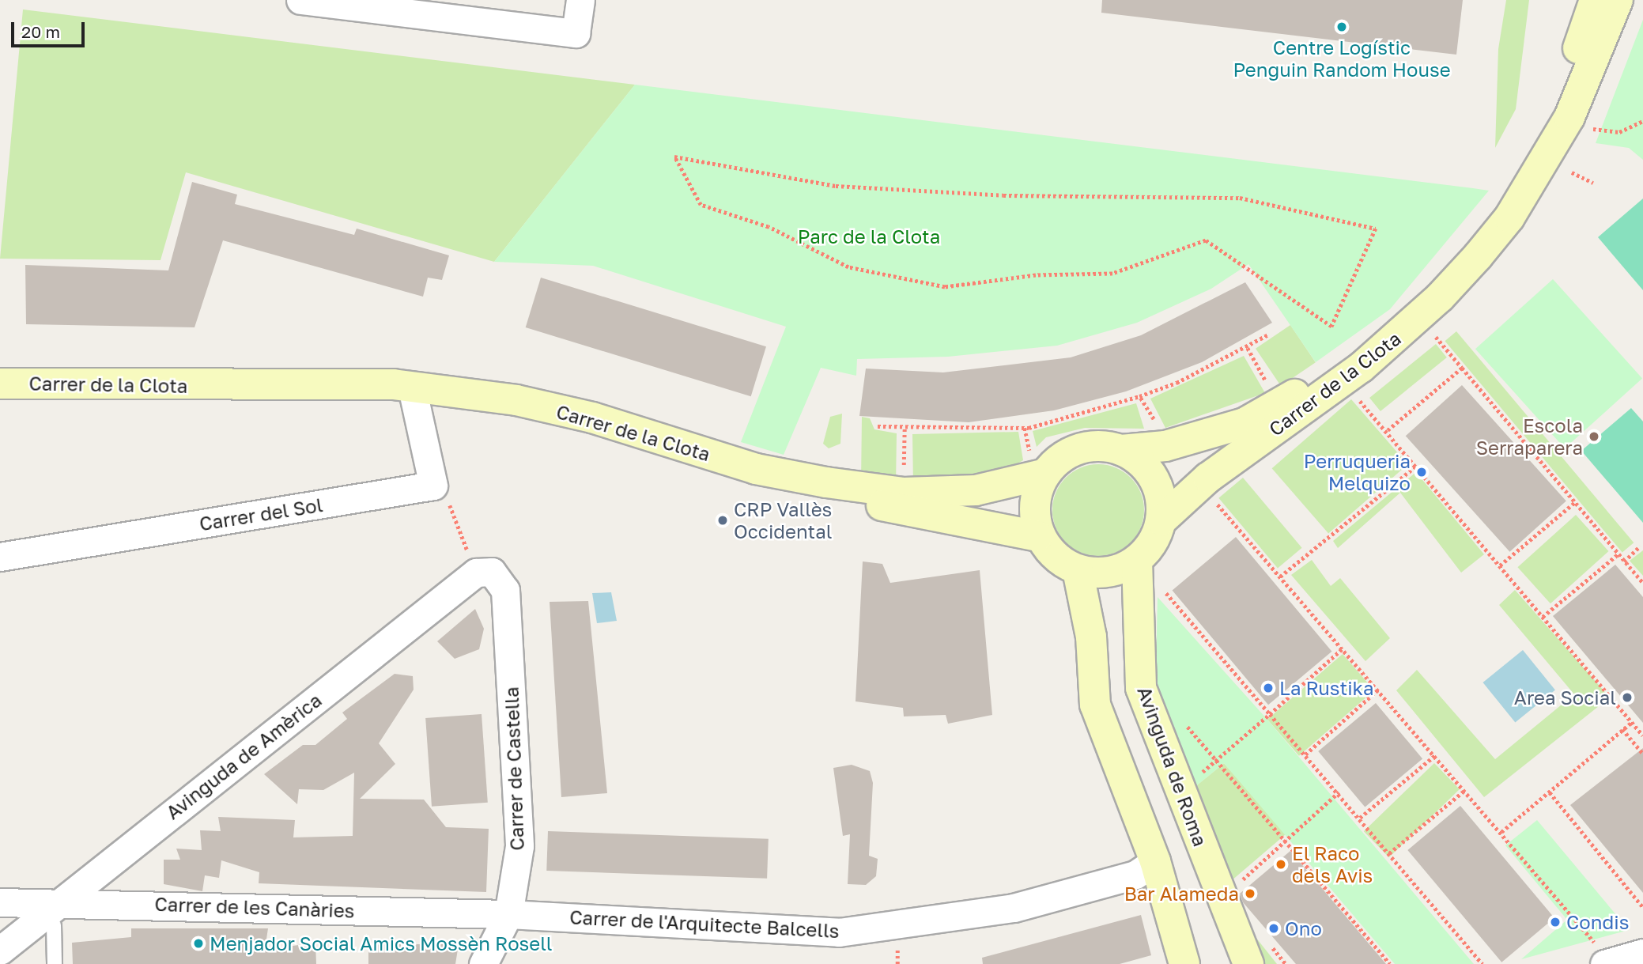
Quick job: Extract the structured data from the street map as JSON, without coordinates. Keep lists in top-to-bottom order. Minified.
{"streets":{"street":["Carrer de la Clota","Carrer del Sol","Avinguda de Amèrica","Avinguda de Roma","Carrer de Castella","Carrer de les Canàries","Carrer de l'Arquitecte Balcells"]},"crossings":[["Carrer de la Clota","Carrer del Sol"],["Carrer de la Clota","Avinguda de Roma"],["Avinguda de Amèrica","Carrer de Castella"],["Avinguda de Amèrica","Carrer de les Canàries"],["Carrer de Castella","Carrer de les Canàries"],["Carrer de Castella","Carrer de l'Arquitecte Balcells"],["Carrer de les Canàries","Carrer de l'Arquitecte Balcells"]],"parks":["Parc de la Clota"],"places":["Centre Logístic Penguin Random House","Escola Serraparera","Perruqueria Melquizo","CRP Vallès Occidental","La Rustika","Area Social","El Raco dels Avis","Bar Alameda","Condis","Ono","Menjador Social Amics Mossèn Rosell"],"scale_bar":"20 m"}
